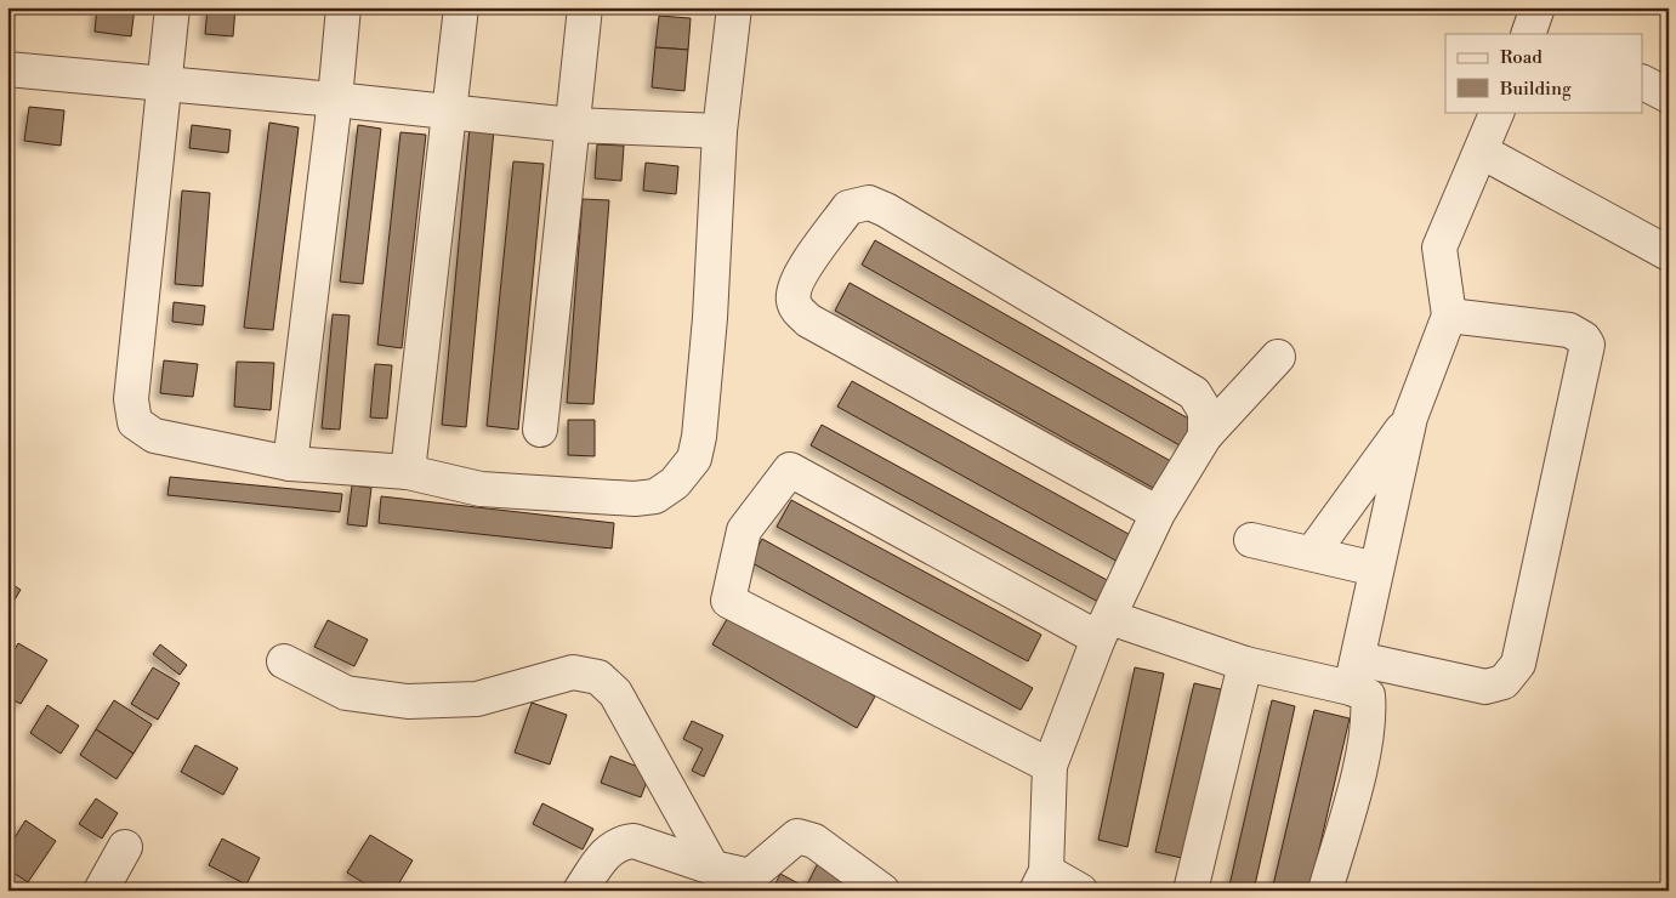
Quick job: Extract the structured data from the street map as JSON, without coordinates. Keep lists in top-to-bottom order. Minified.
{"legend":["Road","Building"]}
